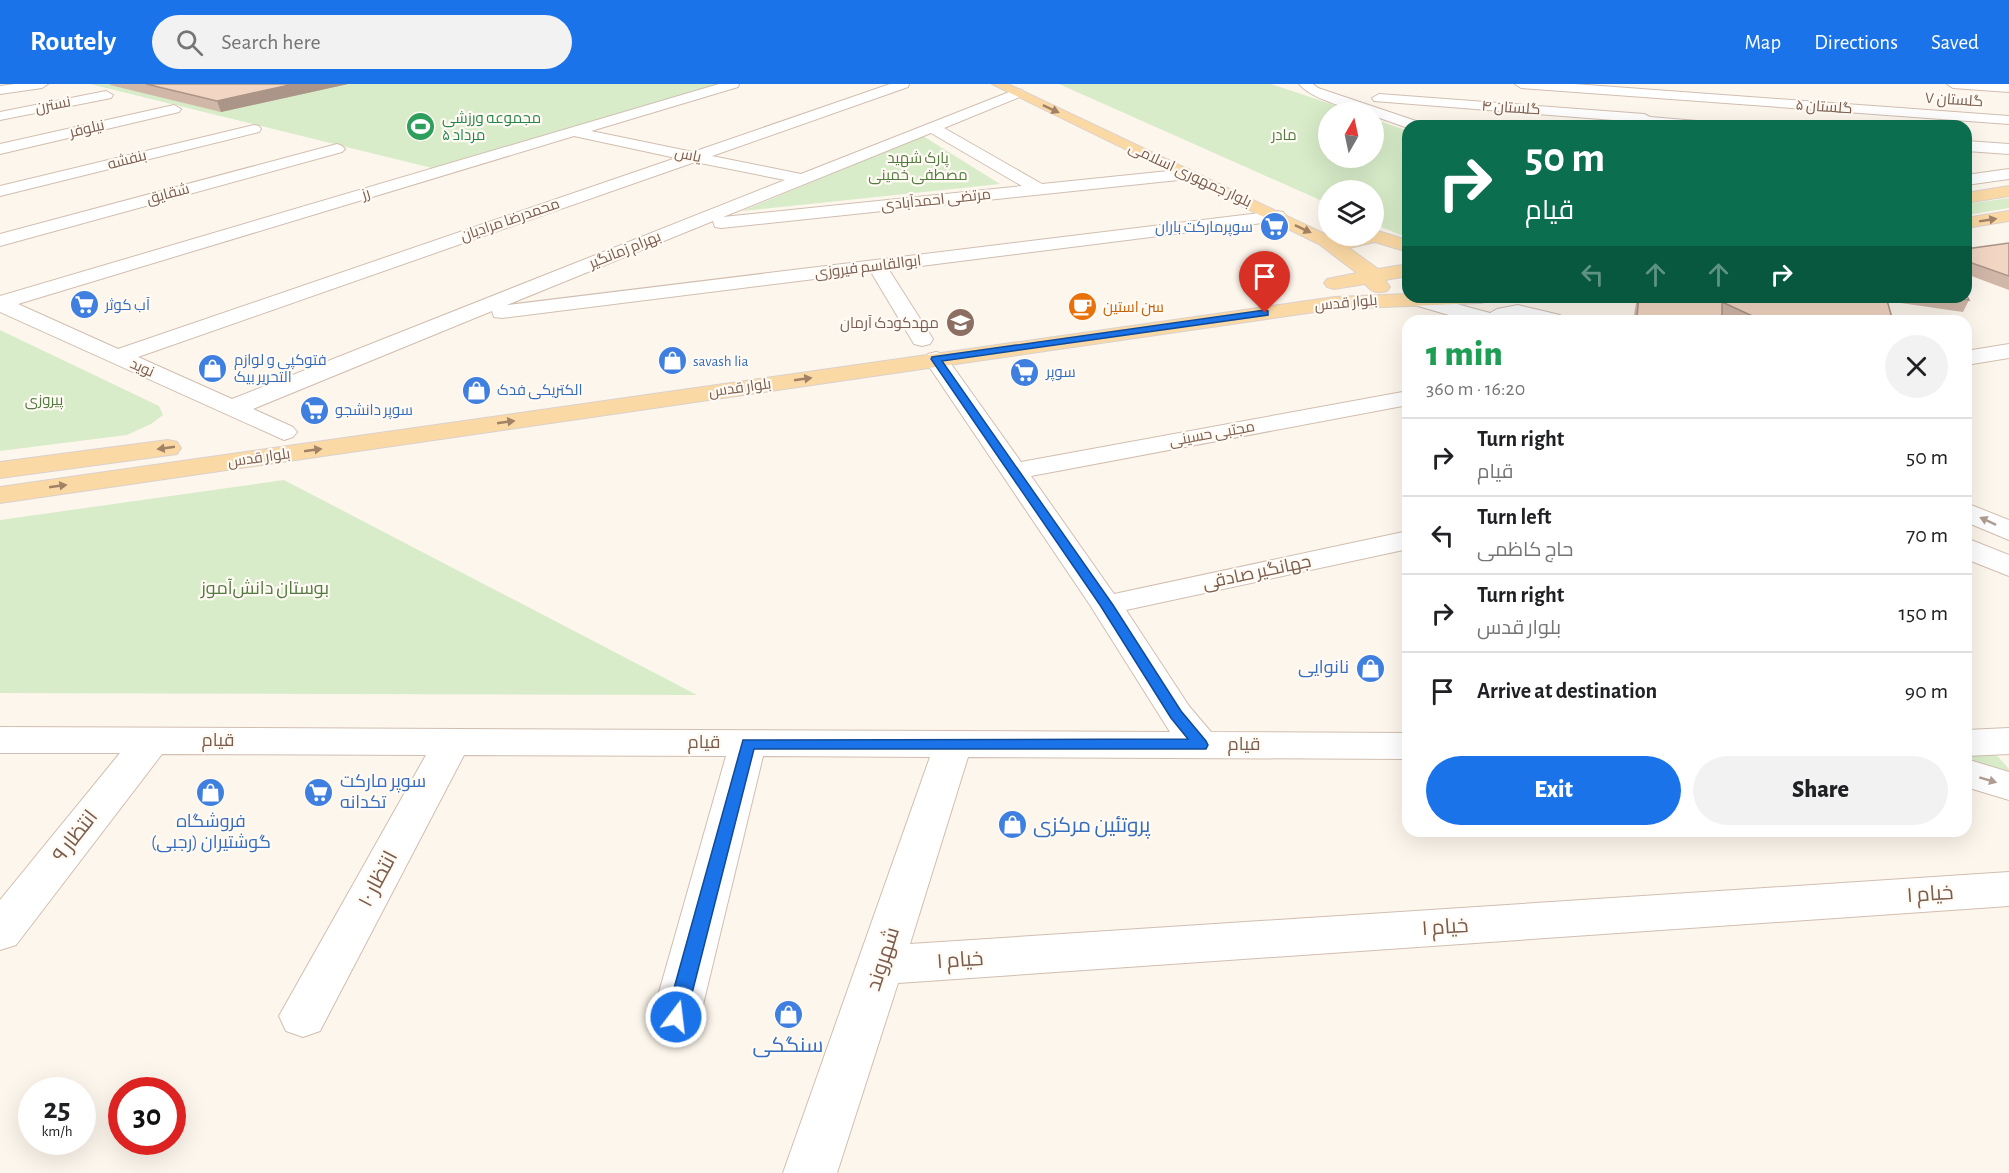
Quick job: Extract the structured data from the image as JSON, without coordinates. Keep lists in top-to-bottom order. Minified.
{"streets":{"main road":["بلوار جمهوری اسلامی","بلوار قدس"],"street":["نسترن","گلستان ۵","گلستان ۴","نیلوفر","یاس","بنفشه","شقایق","رز","مرتضی احمدآبادی","محمدرضا مرادیان","بهرام زمانگیر","ابوالقاسم فیروزی","نوید","مجتبی حسینی","جهانگیر صادقی","قیام","انتظار ۹","انتظار ۱۰","خیام ۱","شهروند"]},"crossings":[["یاس","رز"],["یاس","محمدرضا مرادیان"],["یاس","بهرام زمانگیر"],["بلوار جمهوری اسلامی","مرتضی احمدآبادی"],["بلوار جمهوری اسلامی","بهرام زمانگیر"],["بلوار جمهوری اسلامی","ابوالقاسم فیروزی"],["بلوار جمهوری اسلامی","بلوار قدس"],["رز","نوید"],["مرتضی احمدآبادی","بهرام زمانگیر"],["محمدرضا مرادیان","نوید"],["بهرام زمانگیر","ابوالقاسم فیروزی"],["بهرام زمانگیر","نوید"],["بلوار قدس","نوید"],["قیام","انتظار ۹"],["قیام","انتظار ۱۰"],["قیام","شهروند"],["خیام ۱","شهروند"]],"one_way":["بلوار جمهوری اسلامی"],"parks":["مادر","پارک شهید مصطفی خمینی","پیروزی","بوستان دانش‌آموز"],"places":{"sports":["مجموعه ورزشی ۵ مرداد"],"supermarket":["سوپرمارکت باران","آب کوثر","سوپر","سوپر دانشجو","سوپر مارکت تکدانه"],"cafe":["سن استین"],"school or university":["مهدکودک آرمان"],"shop":["savash lia","فتوکپی و لوازم التحریر بیک","الکتریکی فدک","نانوایی","فروشگاه گوشتیران (رجبی)","پروتئین مرکزی","سنگکی"]},"north":"top","page":{"header":"Routely","search":"Search here","nav":["Map","Directions","Saved"],"turn":["50 m","قیام"],"heading":["1 min","360 m · 16:20"],"list":[{"name":"Turn right","note":"قیام","value":"50 m"},{"name":"Turn left","note":"حاج کاظمی","value":"70 m"},{"name":"Turn right","note":"بلوار قدس","value":"150 m"},{"name":"Arrive at destination","value":"90 m"}],"buttons":["Exit","Share"],"speed":"25 km/h","limit":"30"}}
